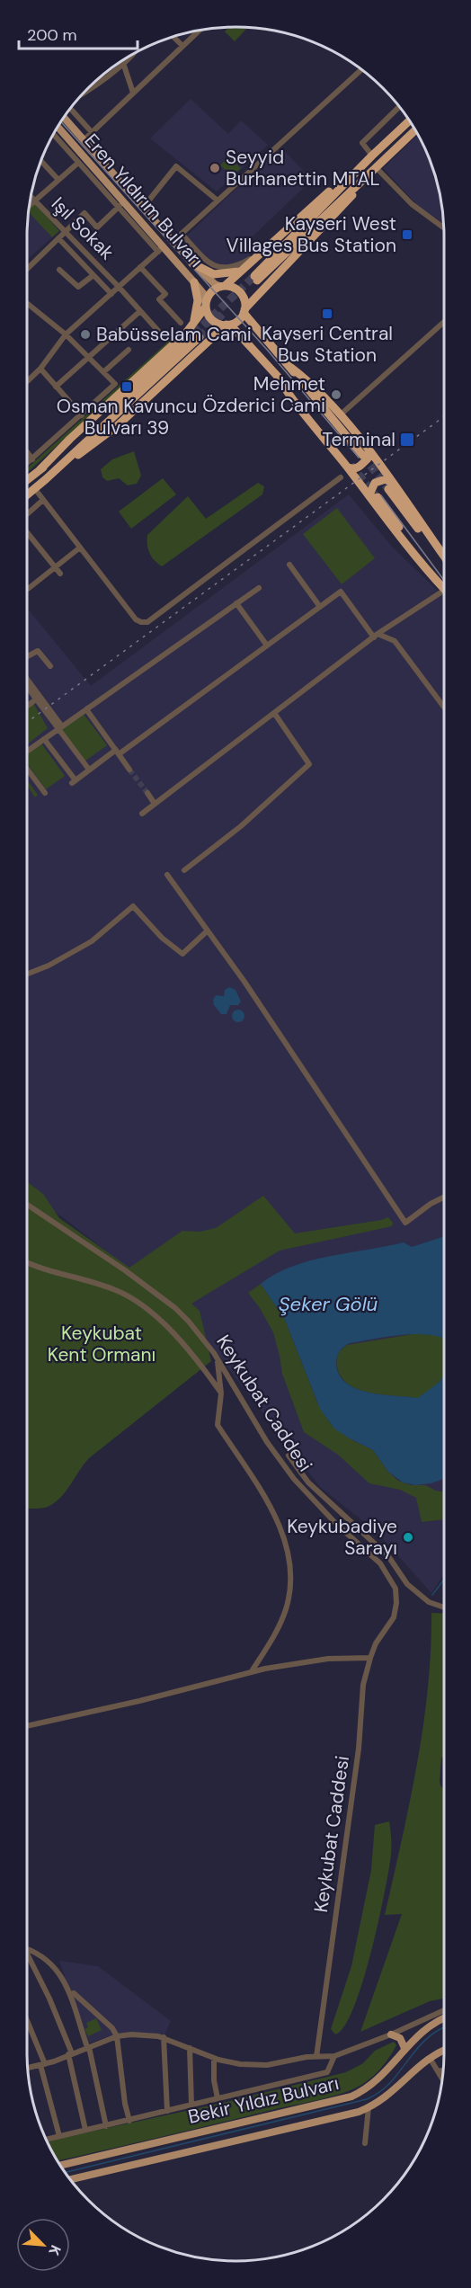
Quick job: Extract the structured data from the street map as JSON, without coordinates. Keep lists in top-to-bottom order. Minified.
{"streets":{"main road":["Eren Yıldırım Bulvarı","Bekir Yıldız Bulvarı"],"street":["Işıl Sokak","Keykubat Caddesi"]},"water":["Şeker Gölü"],"parks":["Keykubat Kent Ormanı"],"places":{"other":["Seyyid Burhanettin MTAL","Babüsselam Cami","Mehmet Özderici Cami","Keykubadiye Sarayı"],"transit":["Kayseri West Villages Bus Station","Kayseri Central Bus Station","Osman Kavuncu Bulvarı 39","Terminal"]},"scale_bar":"200 m","north":"bottom right"}
